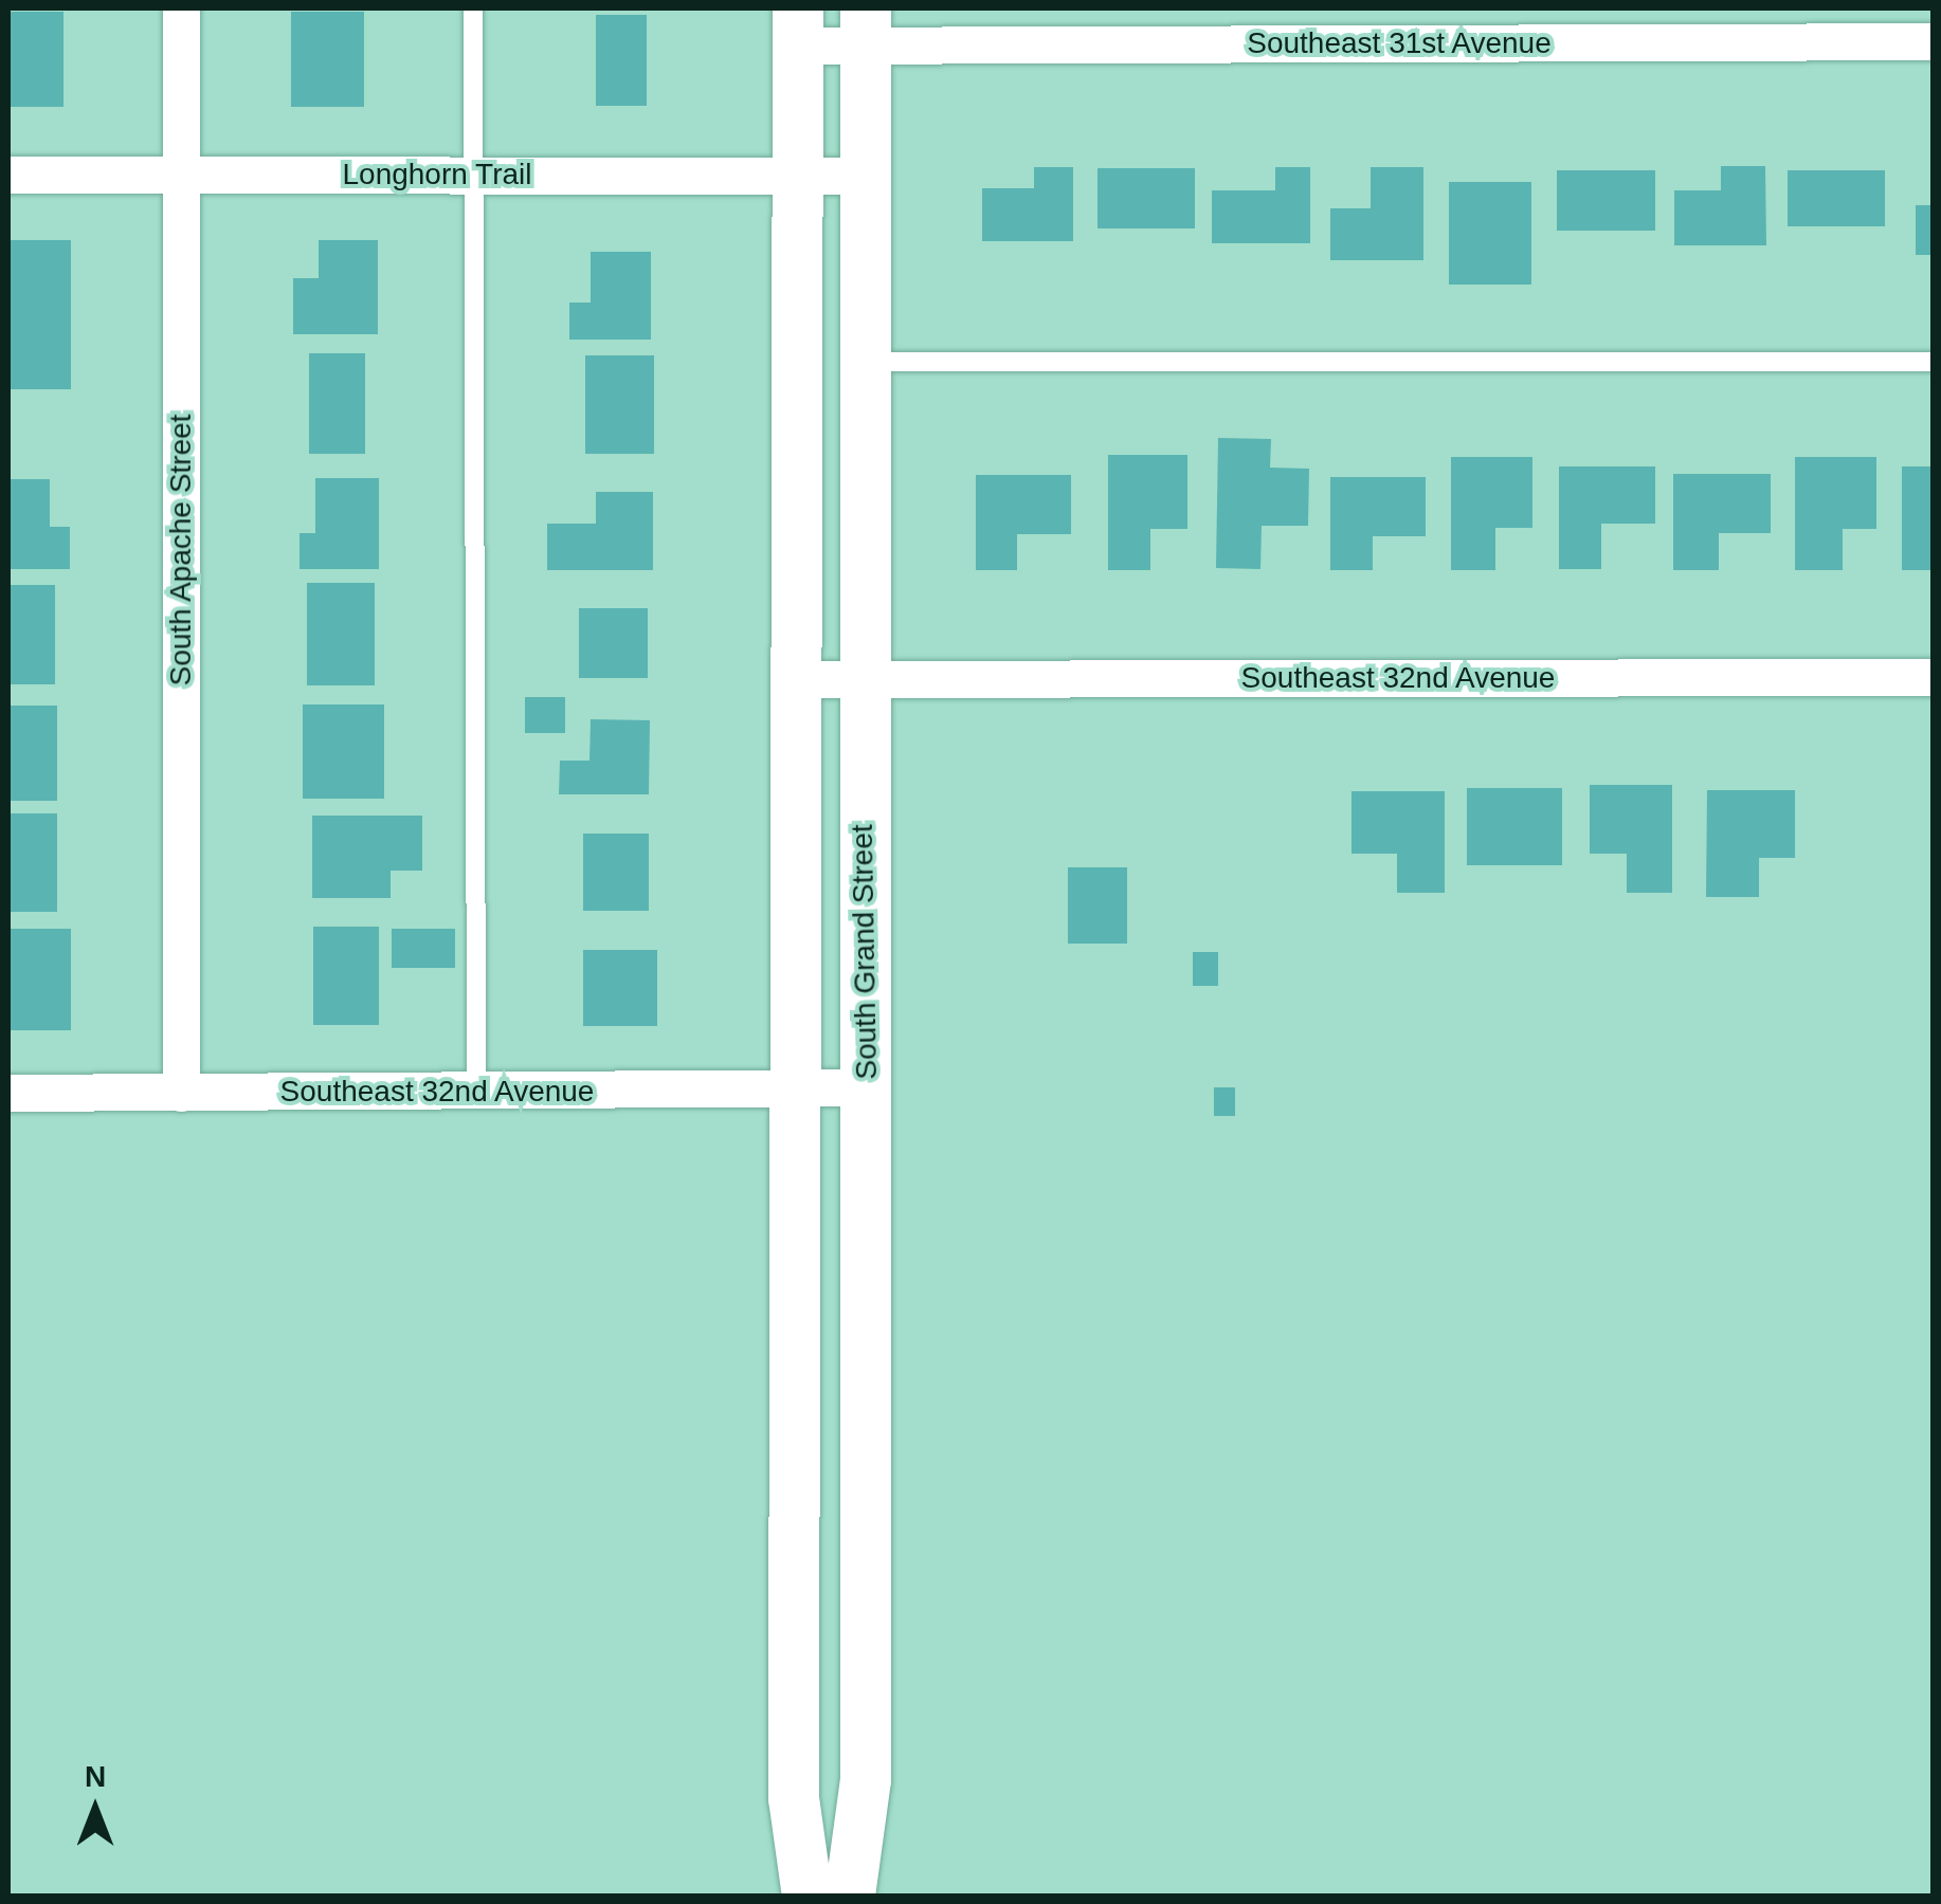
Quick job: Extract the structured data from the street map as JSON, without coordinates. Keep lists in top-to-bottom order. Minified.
{"streets":{"main road":["South Grand Street"],"street":["Southeast 31st Avenue","Longhorn Trail","South Apache Street","Southeast 32nd Avenue"]},"crossings":[["Southeast 31st Avenue","South Grand Street"],["Longhorn Trail","South Apache Street"],["Longhorn Trail","South Grand Street"],["South Apache Street","Southeast 32nd Avenue"],["Southeast 32nd Avenue","South Grand Street"]],"north":"top"}
